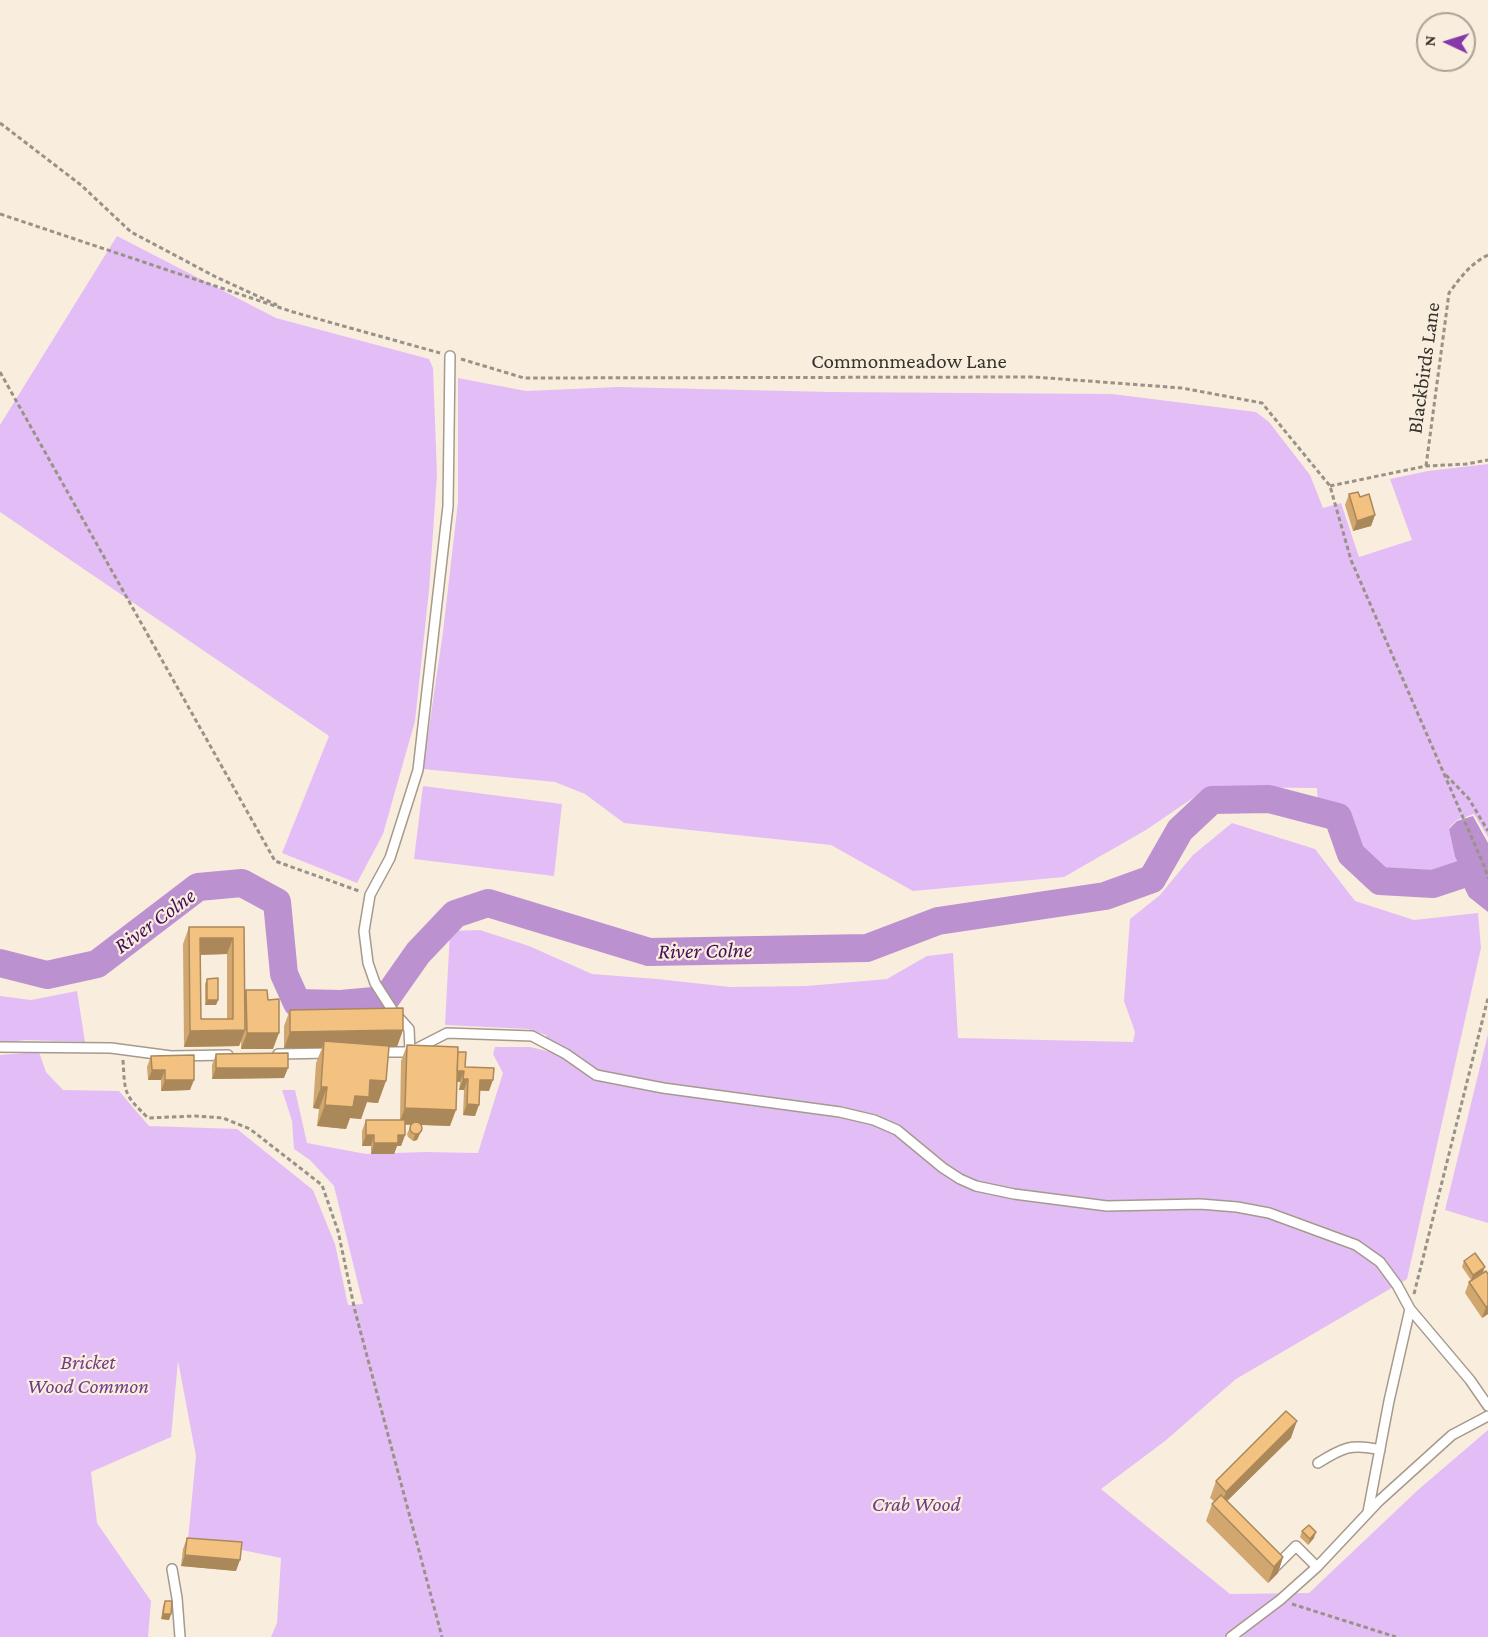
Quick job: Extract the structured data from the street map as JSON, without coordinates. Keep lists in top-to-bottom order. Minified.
{"streets":{"path":["Commonmeadow Lane","Blackbirds Lane"]},"water":["River Colne"],"parks":["Bricket Wood Common","Crab Wood"],"north":"left"}
